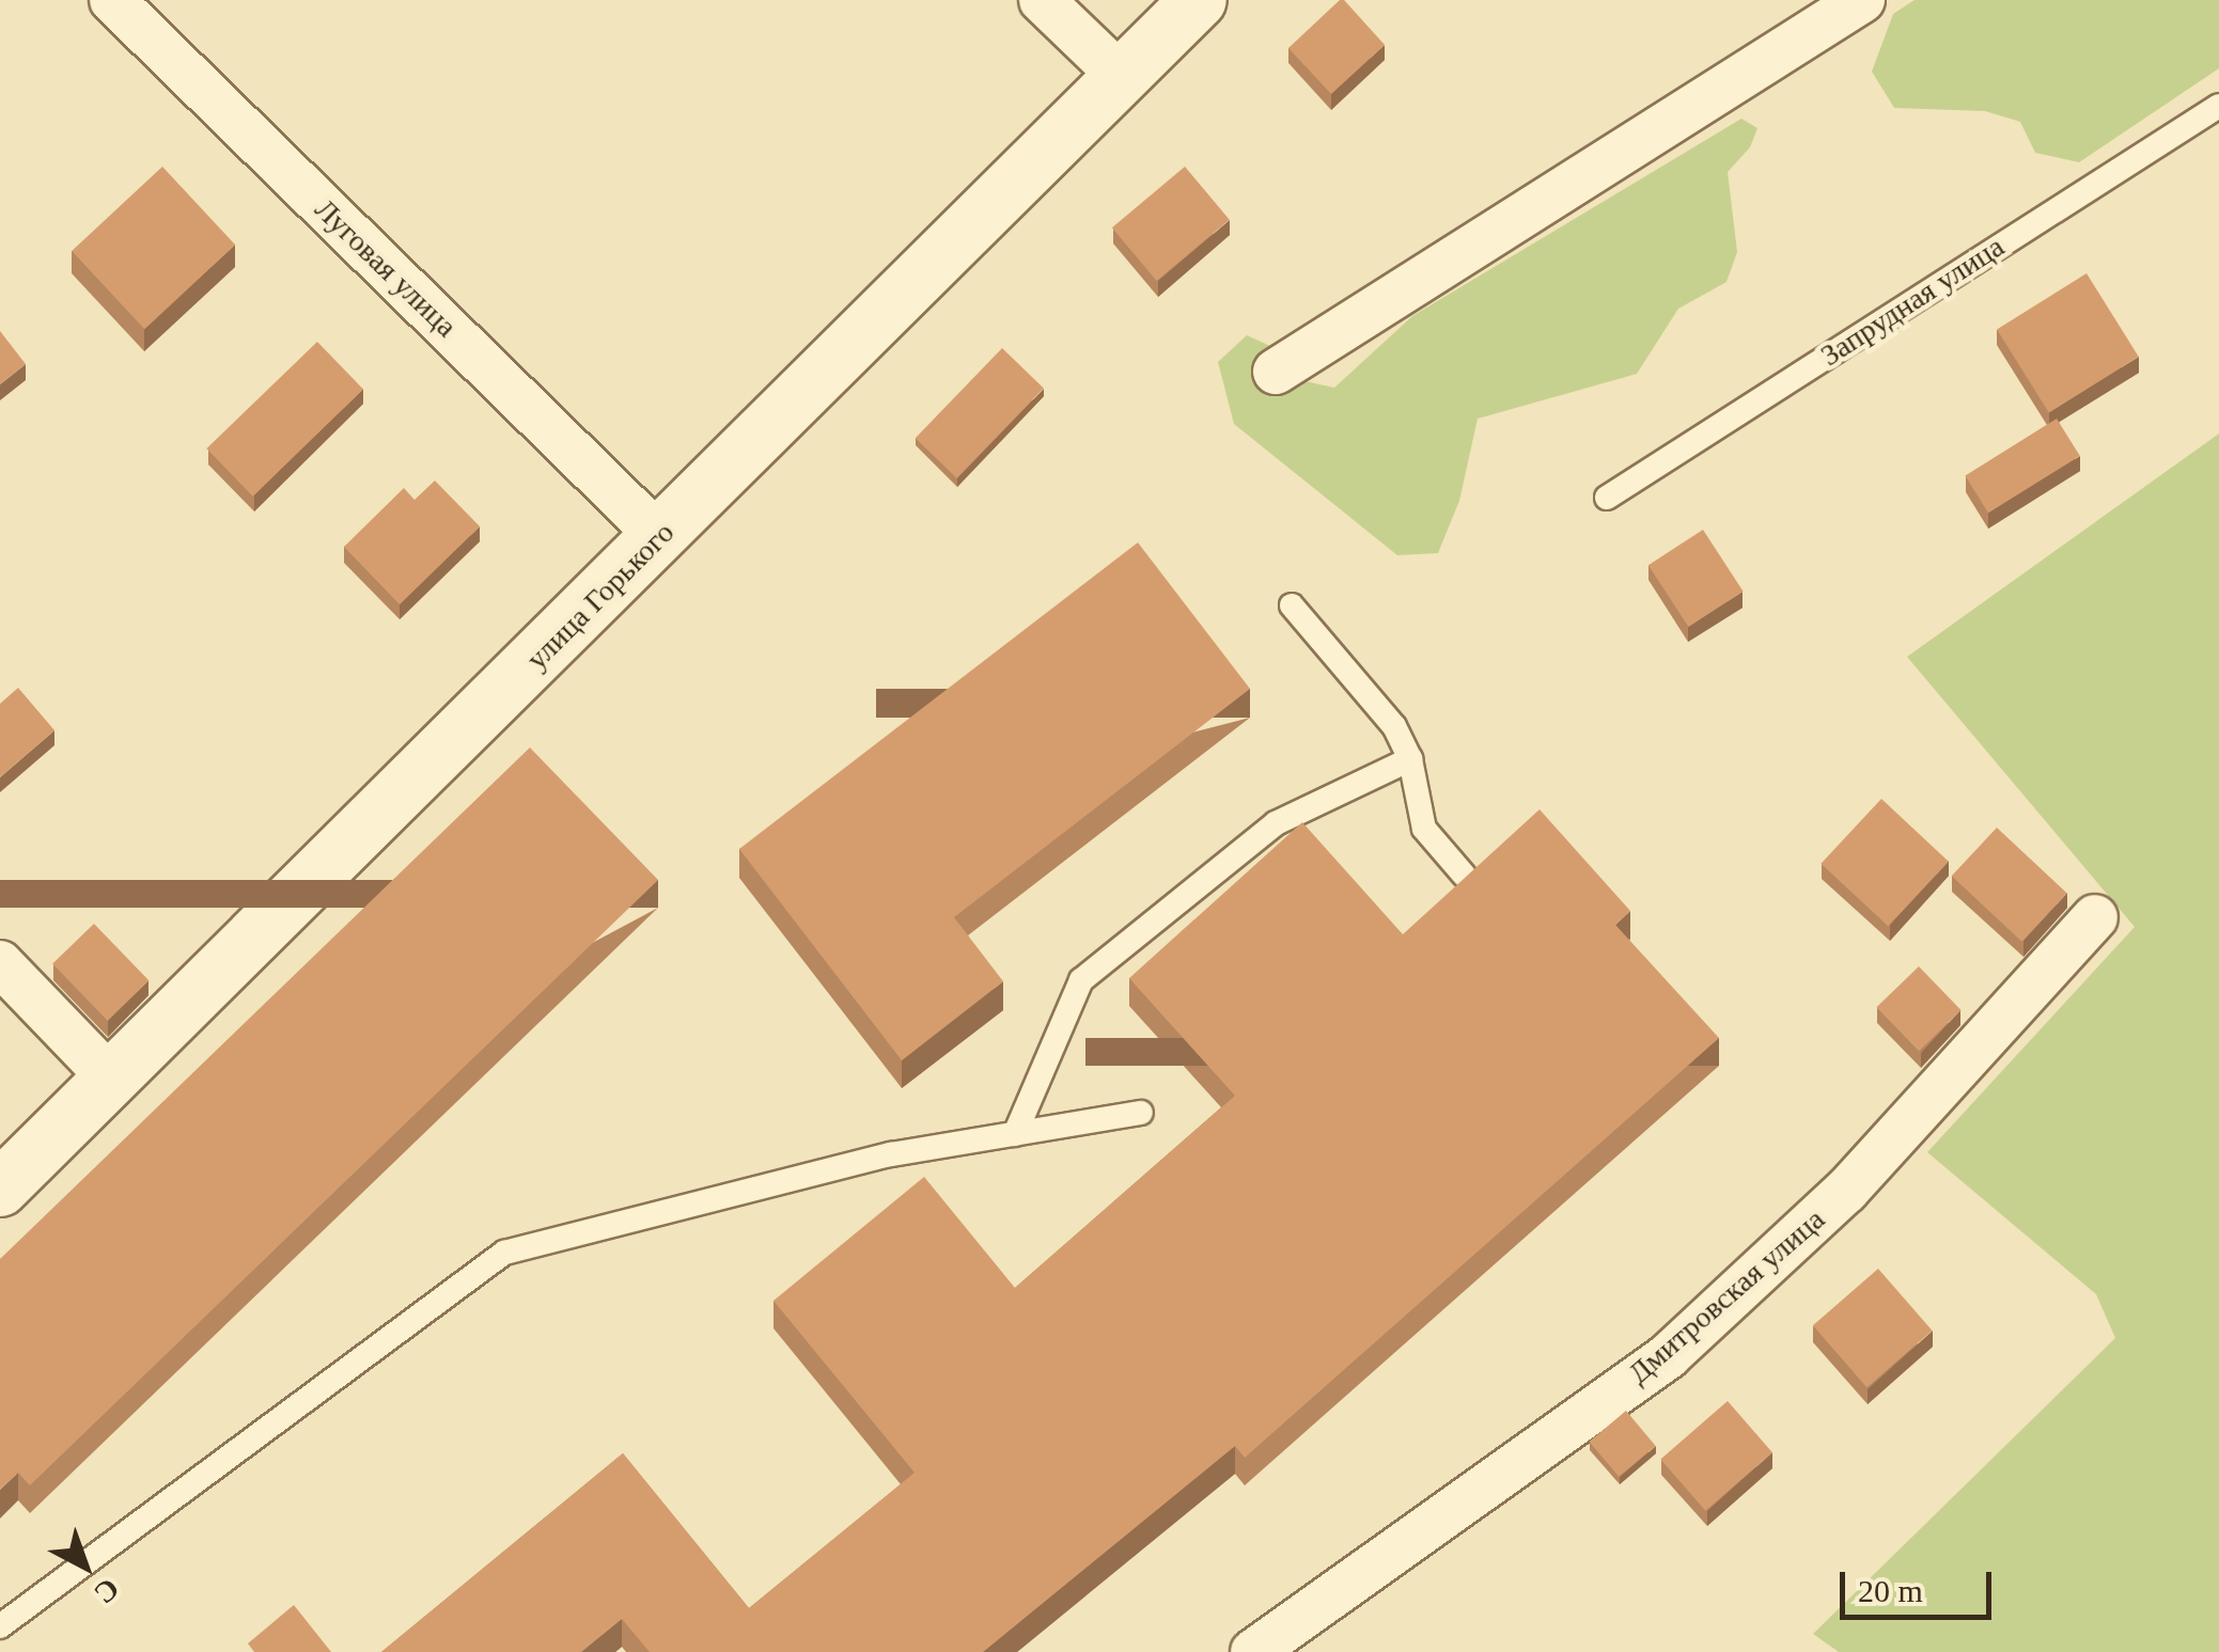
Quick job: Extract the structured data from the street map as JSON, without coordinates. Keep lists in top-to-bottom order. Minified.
{"streets":{"street":["Луговая улица","улица Горького","Дмитровская улица"],"lane":["Запрудная улица"]},"crossings":[["Луговая улица","улица Горького"]],"scale_bar":"20 m","north":"bottom right"}
